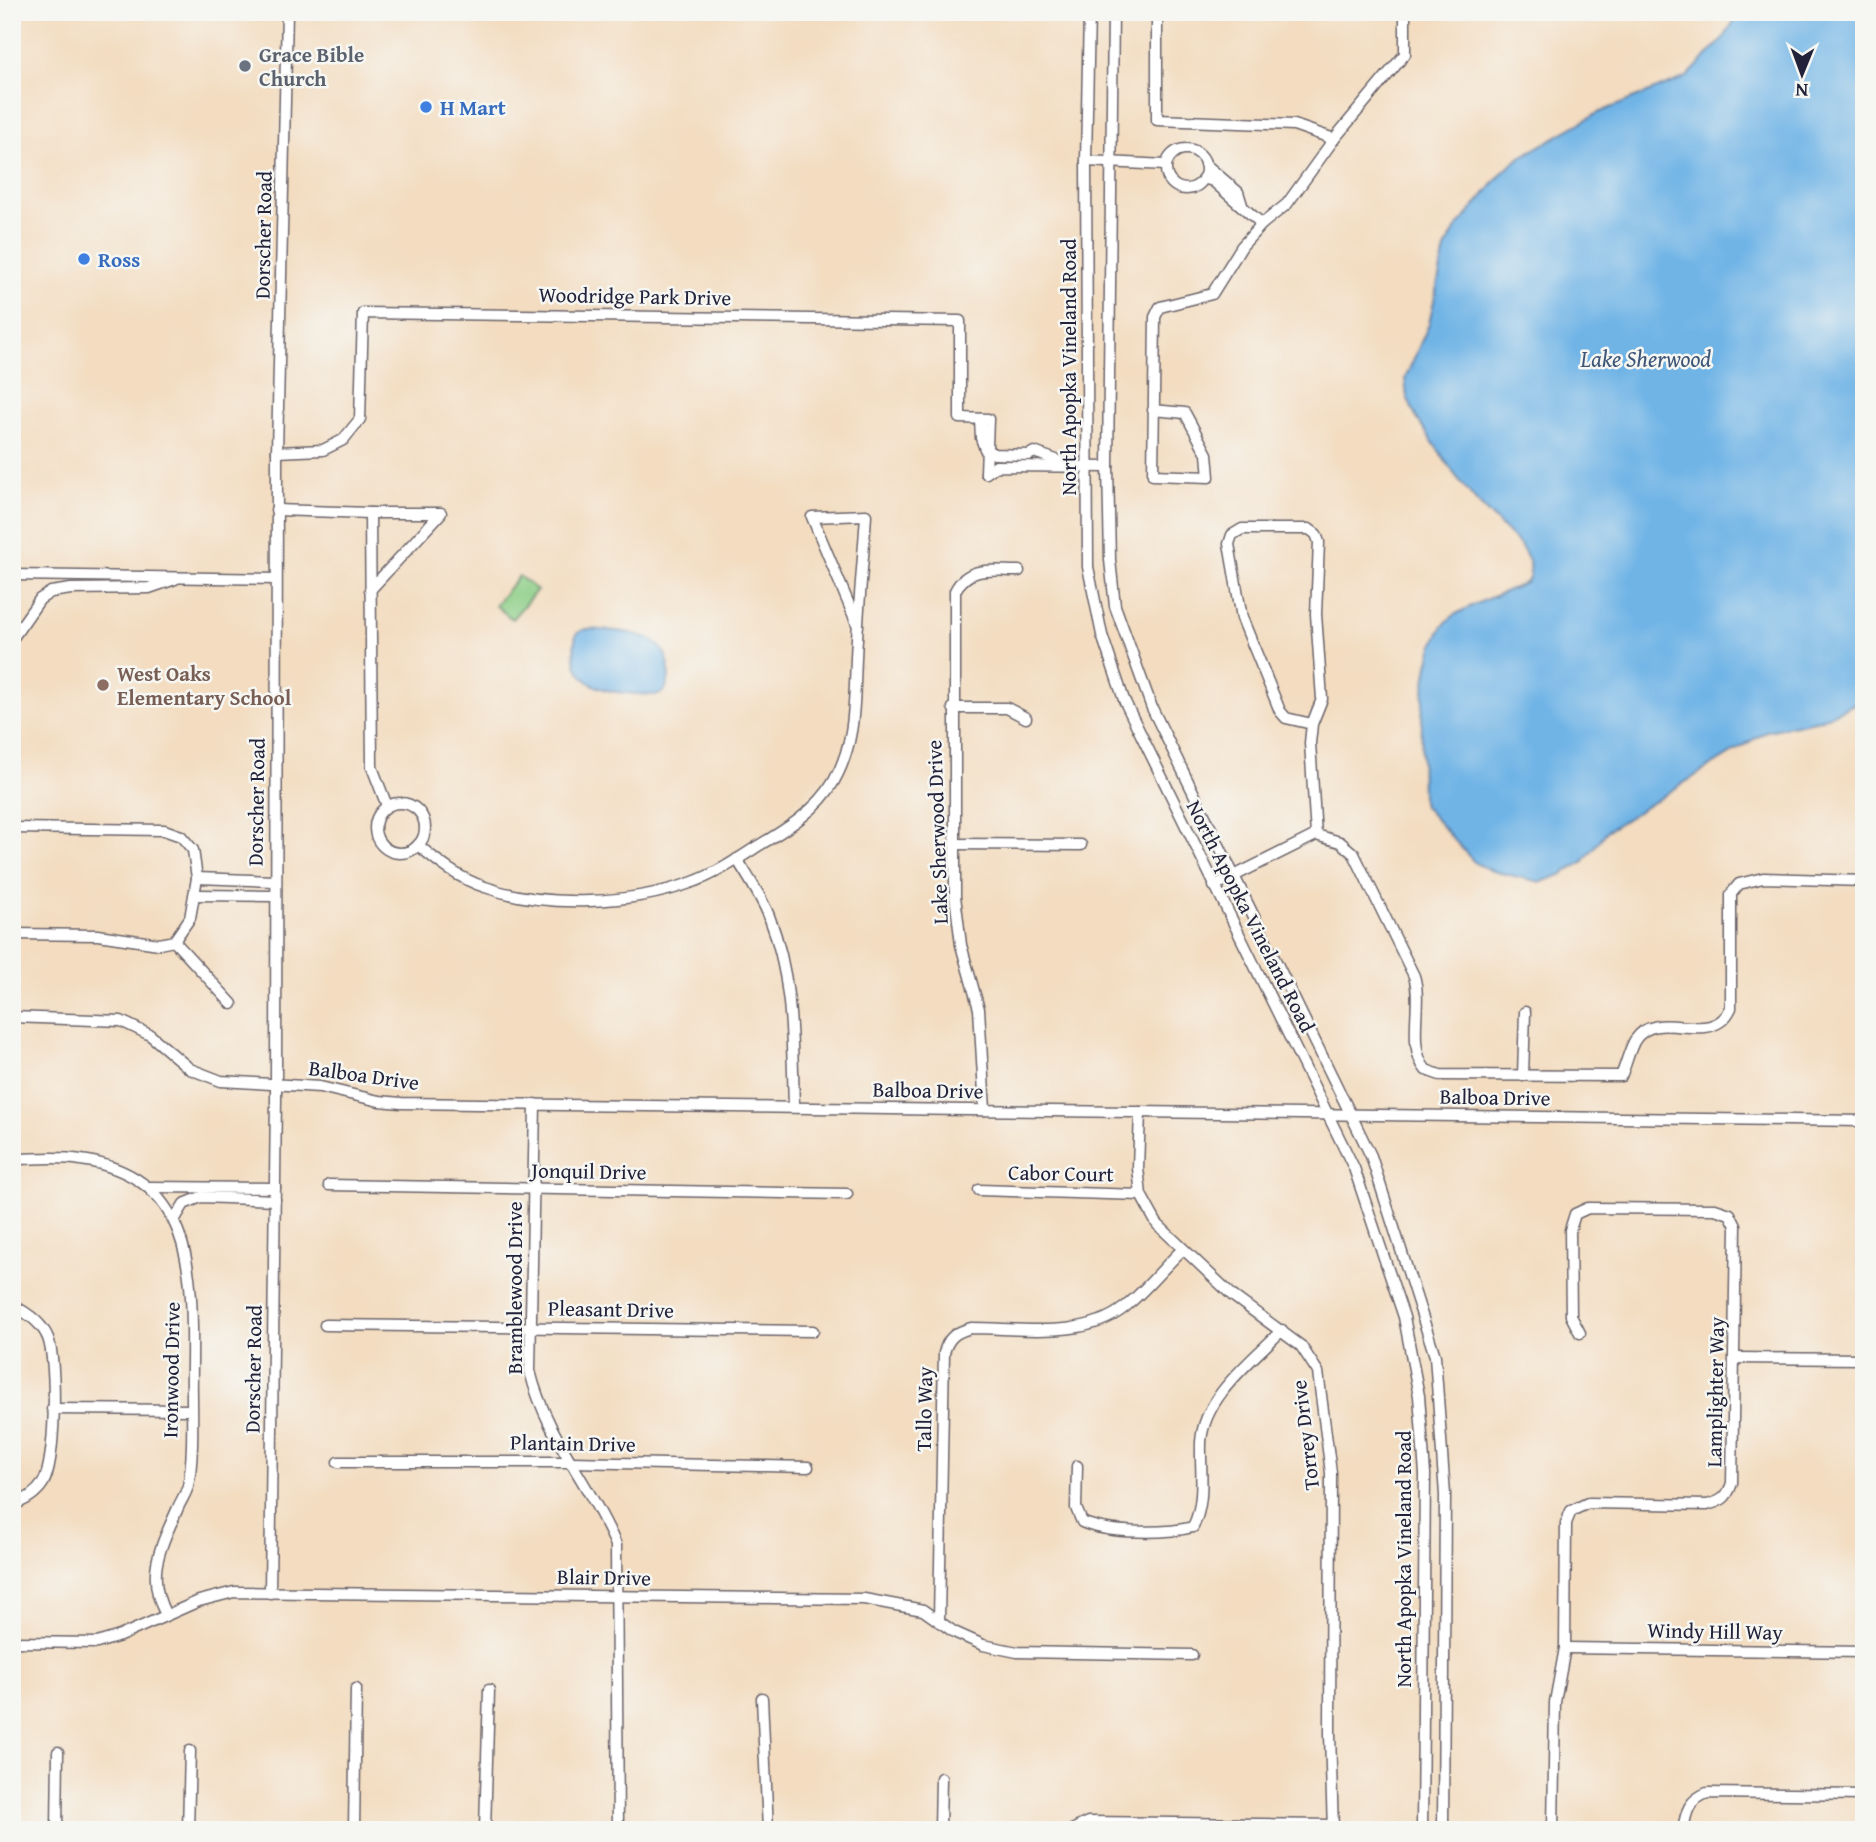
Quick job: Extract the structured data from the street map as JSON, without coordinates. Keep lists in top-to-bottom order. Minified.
{"streets":{"street":["Dorscher Road","Woodridge Park Drive","North Apopka Vineland Road","Lake Sherwood Drive","Balboa Drive","Jonquil Drive","Cabor Court","Bramblewood Drive","Pleasant Drive","Ironwood Drive","Lamplighter Way","Tallo Way","Torrey Drive","Plantain Drive","Blair Drive","Windy Hill Way"]},"crossings":[["Dorscher Road","Woodridge Park Drive"],["Dorscher Road","Balboa Drive"],["Dorscher Road","Blair Drive"],["Woodridge Park Drive","North Apopka Vineland Road"],["North Apopka Vineland Road","Balboa Drive"],["Lake Sherwood Drive","Balboa Drive"],["Balboa Drive","Bramblewood Drive"],["Balboa Drive","Torrey Drive"],["Jonquil Drive","Bramblewood Drive"],["Cabor Court","Torrey Drive"],["Bramblewood Drive","Pleasant Drive"],["Bramblewood Drive","Plantain Drive"],["Bramblewood Drive","Blair Drive"],["Ironwood Drive","Blair Drive"],["Lamplighter Way","Windy Hill Way"],["Tallo Way","Torrey Drive"],["Tallo Way","Blair Drive"]],"water":["Lake Sherwood"],"places":["Grace Bible Church","H Mart","Ross","West Oaks Elementary School"],"north":"bottom"}
